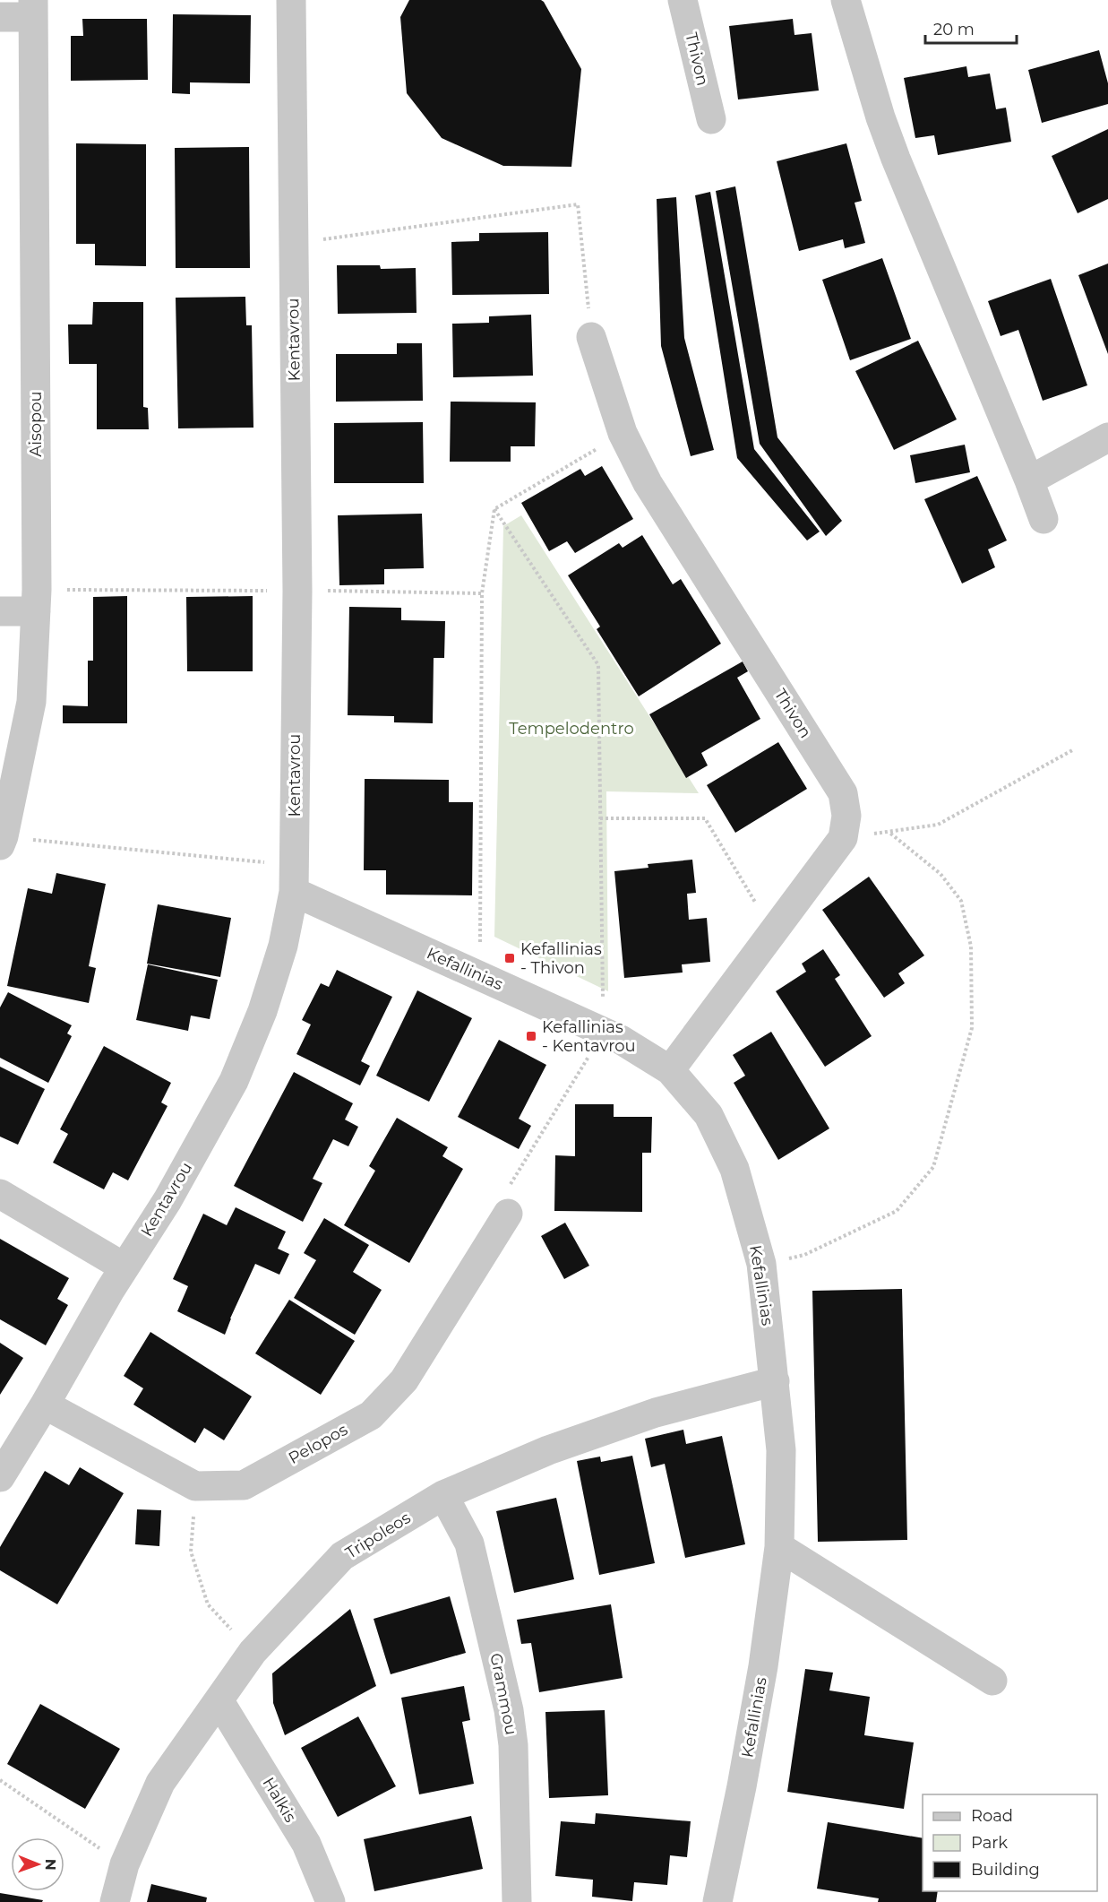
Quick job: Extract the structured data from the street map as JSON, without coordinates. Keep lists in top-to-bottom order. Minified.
{"streets":{"street":["Thivon","Kentavrou","Aisopou","Kefallinias","Pelopos","Tripoleos","Grammou","Halkis"]},"crossings":[["Kentavrou","Kefallinias"],["Kentavrou","Pelopos"],["Kefallinias","Tripoleos"],["Tripoleos","Grammou"],["Tripoleos","Halkis"]],"parks":["Tempelodentro"],"places":{"transit":["Kefallinias - Thivon","Kefallinias - Kentavrou"]},"legend":["Road","Park","Building"],"scale_bar":"20 m","north":"right"}
